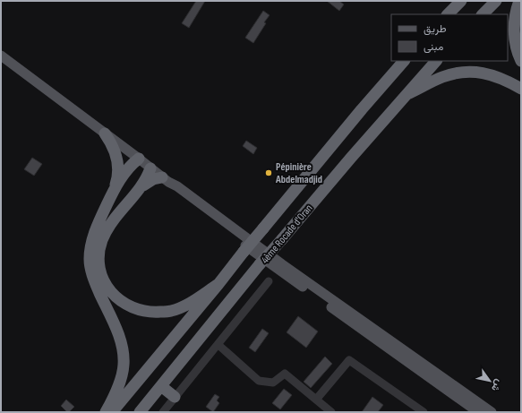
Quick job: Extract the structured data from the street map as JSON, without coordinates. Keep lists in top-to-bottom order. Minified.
{"streets":{"highway":["4ème Rocade d'Oran"]},"places":["Pépinière Abdelmadjid"],"legend":["طريق","مبنى"],"north":"bottom right"}
